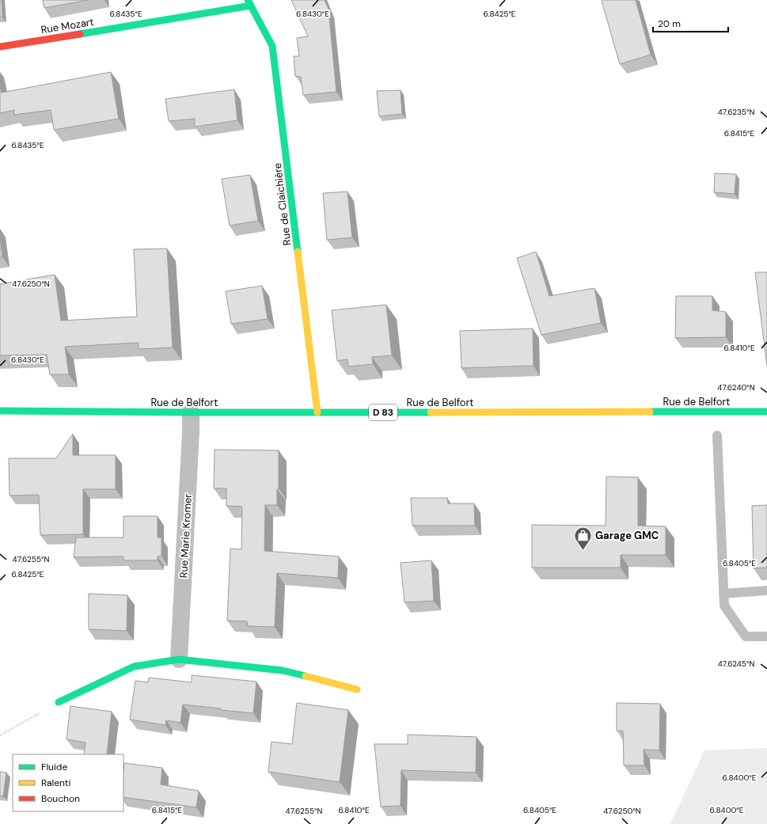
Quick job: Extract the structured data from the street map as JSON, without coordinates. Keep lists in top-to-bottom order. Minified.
{"streets":{"street":["Rue Mozart","Rue de Claichière","Rue de Belfort","D 83","Rue Marie Kromer"]},"crossings":[["Rue Mozart","Rue de Claichière"],["Rue de Claichière","Rue de Belfort"],["Rue de Belfort","Rue Marie Kromer"]],"places":{"shop":["Garage GMC"]},"legend":["Fluide","Ralenti","Bouchon"],"scale_bar":"20 m","coordinates":["6.8435°E","6.8430°E","6.8425°E","47.6235°N","6.8415°E","47.6250°N","6.8410°E","47.6240°N","47.6255°N","6.8405°E","47.6245°N","6.8400°E"]}
